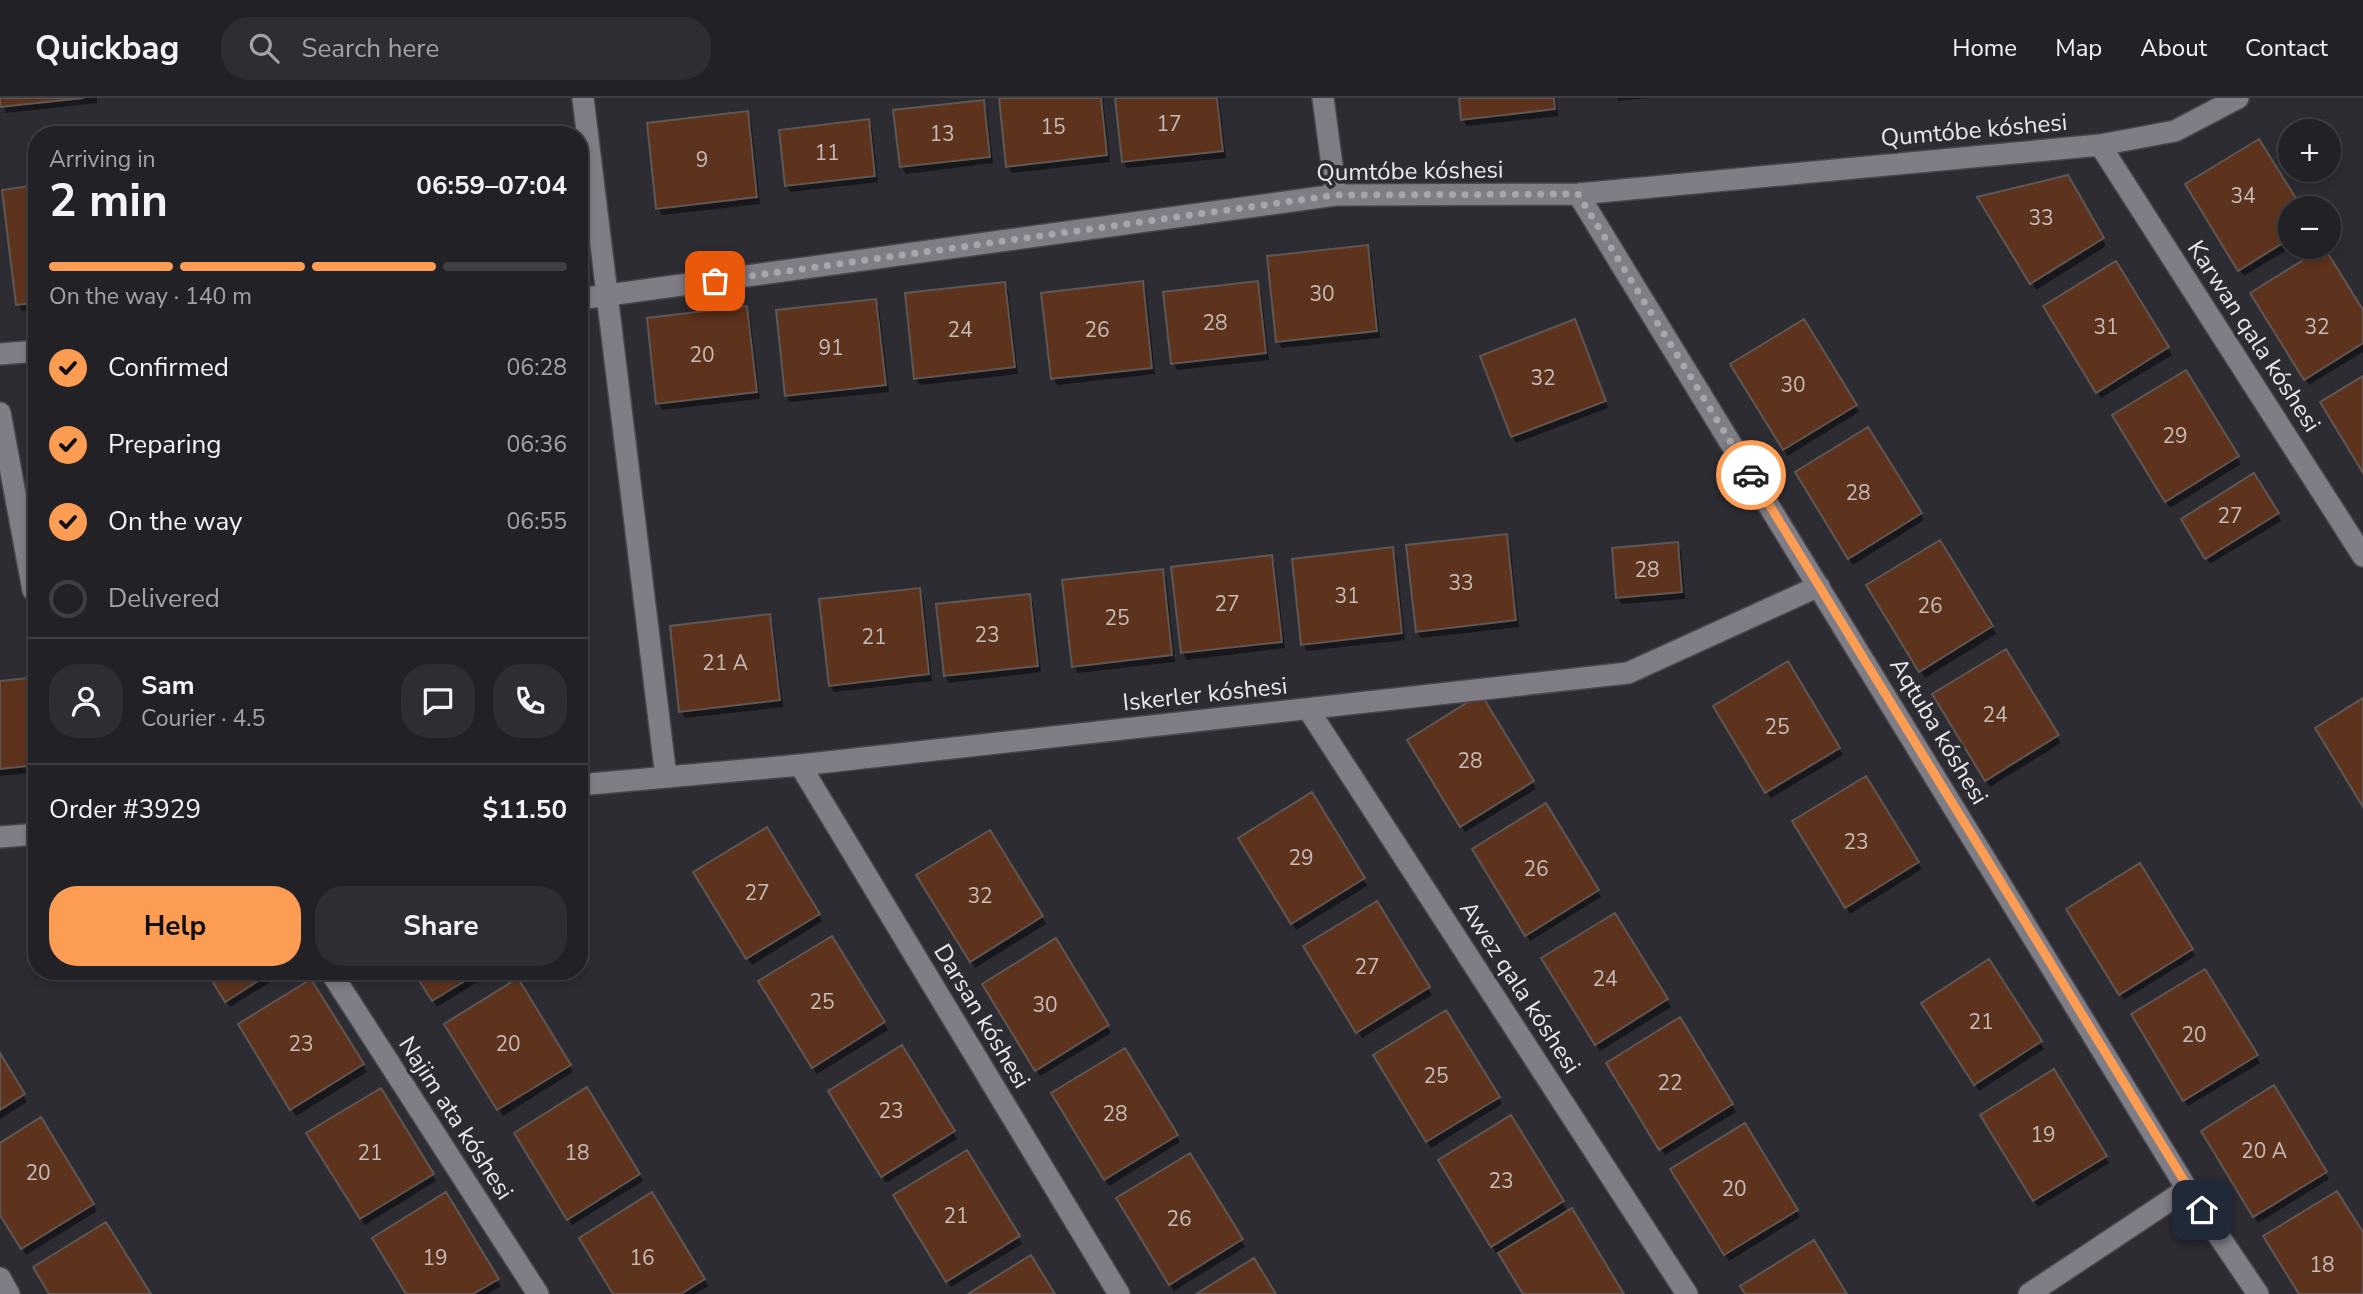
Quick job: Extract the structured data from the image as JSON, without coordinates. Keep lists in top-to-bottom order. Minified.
{"streets":{"street":["Qumtóbe kóshesi","Karwan qala kóshesi","Iskerler kóshesi","Aqtuba kóshesi","Awez qala kóshesi","Darsan kóshesi","Najim ata kóshesi"]},"crossings":[["Qumtóbe kóshesi","Karwan qala kóshesi"],["Qumtóbe kóshesi","Aqtuba kóshesi"],["Iskerler kóshesi","Aqtuba kóshesi"],["Iskerler kóshesi","Awez qala kóshesi"],["Iskerler kóshesi","Darsan kóshesi"]],"house_numbers":["17","15","13","11","9","34","33","30","28","31","32","24","26","91","20","32","30","29","28","27","28","33","31","27","26","25","23","21","21 А","24","25","28","23","29","26","27","32","27","24","25","30","21","20","23","20","25","22","23","28","19","20 А","21","18","20","23","20","21","26","19","16","18"],"page":{"header":"Quickbag","search":"Search here","nav":["Home","Map","About","Contact"],"map_buttons":["+","−"],"heading":["2 min","Arriving in","06:59–07:04"],"panel":["Sam","Courier · 4.5","Order #3929","$11.50"],"bar":"On the way · 140 m","list":[["Confirmed","06:28"],["Preparing","06:36"],["On the way","06:55"],"Delivered"],"buttons":["Help","Share"]}}
